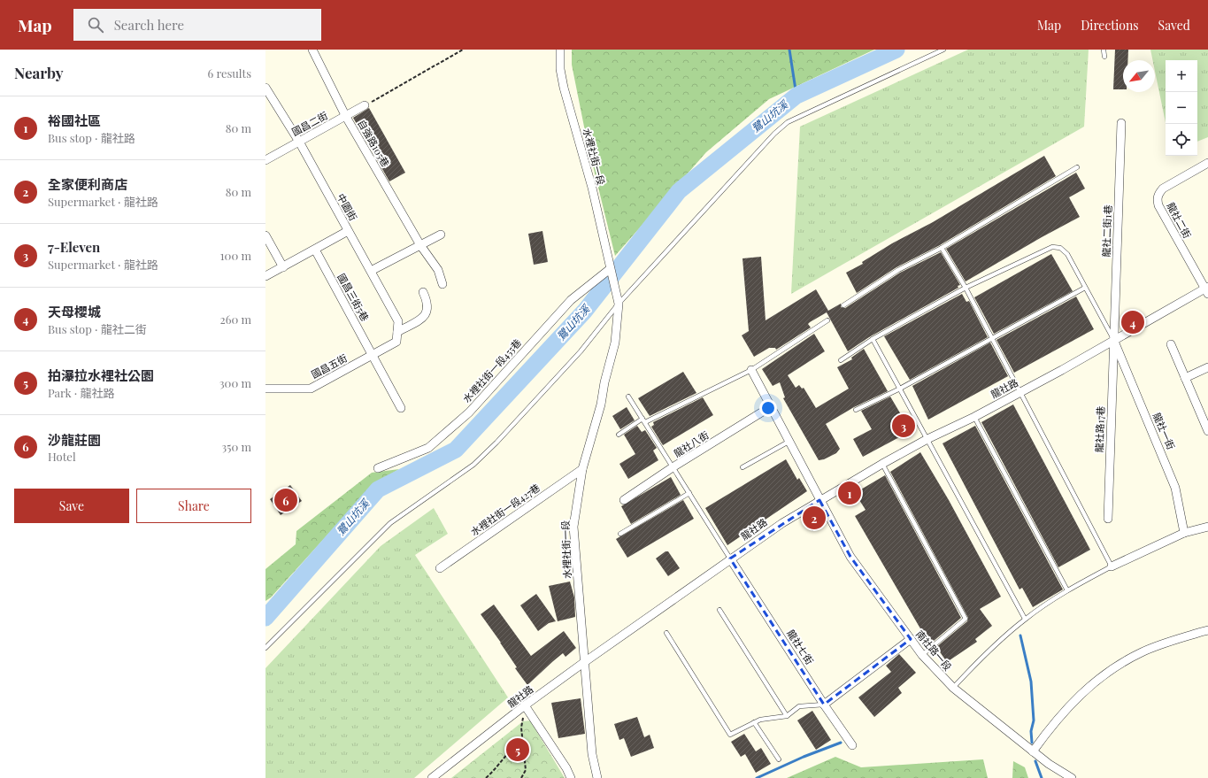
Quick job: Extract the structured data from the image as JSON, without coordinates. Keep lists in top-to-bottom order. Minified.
{"streets":{"street":["國昌二街","自強路105巷","水裡社街一段","中園街","龍社二街","龍社二街1巷","國昌三街5巷","國昌五街","水裡社街一段455巷","龍社路","龍社路17巷","龍社一街","龍社八街","水裡社街一段427巷","龍社七街","南社路一段"]},"crossings":[["國昌二街","自強路105巷"],["國昌二街","中園街"],["水裡社街一段","水裡社街一段455巷"],["水裡社街一段","龍社路"],["水裡社街一段","水裡社街一段427巷"],["中園街","國昌五街"],["龍社二街","龍社二街1巷"],["龍社二街","龍社路"],["龍社二街","龍社路17巷"],["龍社二街","龍社一街"],["龍社二街1巷","龍社路"],["龍社二街1巷","龍社路17巷"],["龍社二街1巷","龍社一街"],["國昌三街5巷","國昌五街"],["龍社路","龍社路17巷"],["龍社路","龍社一街"],["龍社路","龍社七街"],["龍社路","南社路一段"],["龍社路17巷","龍社一街"]],"water":["鷺山坑溪"],"north":"bottom left","page":{"header":"Map","search":"Search here","nav":["Map","Directions","Saved"],"heading":["Nearby","6 results"],"map_buttons":["+","−"],"list":[{"mark":"1","name":"裕國社區","note":"Bus stop · 龍社路","value":"80 m"},{"mark":"2","name":"全家便利商店","note":"Supermarket · 龍社路","value":"80 m"},{"mark":"3","name":"7-Eleven","note":"Supermarket · 龍社路","value":"100 m"},{"mark":"4","name":"天母櫻城","note":"Bus stop · 龍社二街","value":"260 m"},{"mark":"5","name":"拍瀑拉水裡社公園","note":"Park · 龍社路","value":"300 m"},{"mark":"6","name":"沙龍莊園","note":"Hotel","value":"350 m"}],"pins":["4","3","1","6","2","5"],"buttons":["Save","Share"]}}
